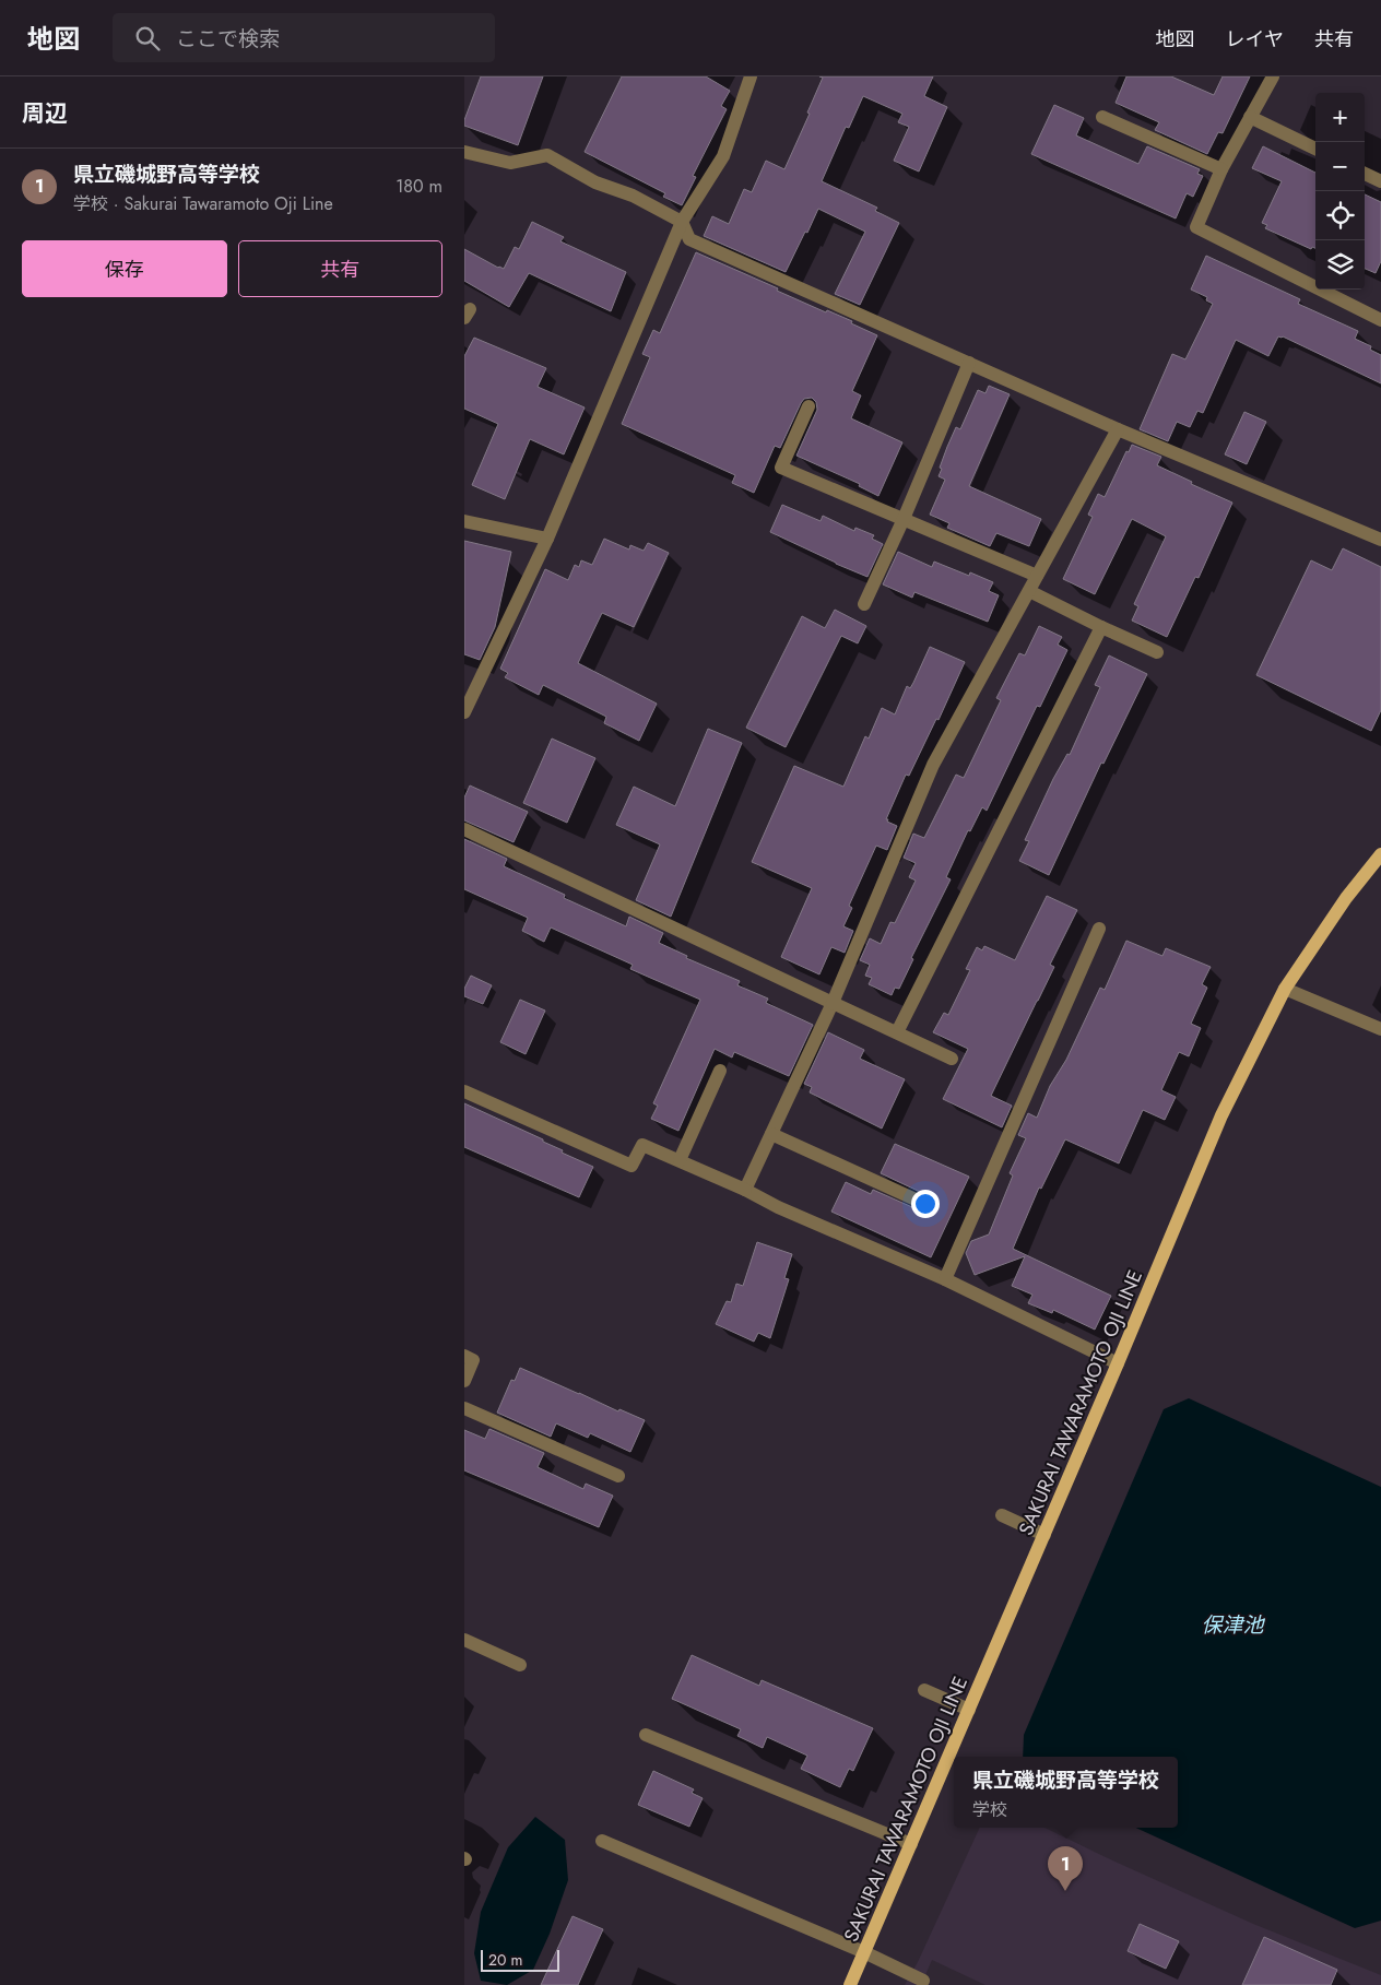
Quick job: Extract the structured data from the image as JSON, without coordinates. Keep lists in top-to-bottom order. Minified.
{"streets":{"main road":["SAKURAI TAWARAMOTO OJI LINE"]},"water":["保津池"],"scale_bar":"20 m","page":{"header":"地図","search":"ここで検索","nav":["地図","レイヤ","共有"],"heading":"周辺","map_buttons":["+","−"],"list":[{"mark":"1","name":"県立磯城野高等学校","note":"学校 · Sakurai Tawaramoto Oji Line","value":"180 m"}],"buttons":["保存","共有"],"popup":["県立磯城野高等学校","学校"],"pins":"1","scale":"20 m"}}
